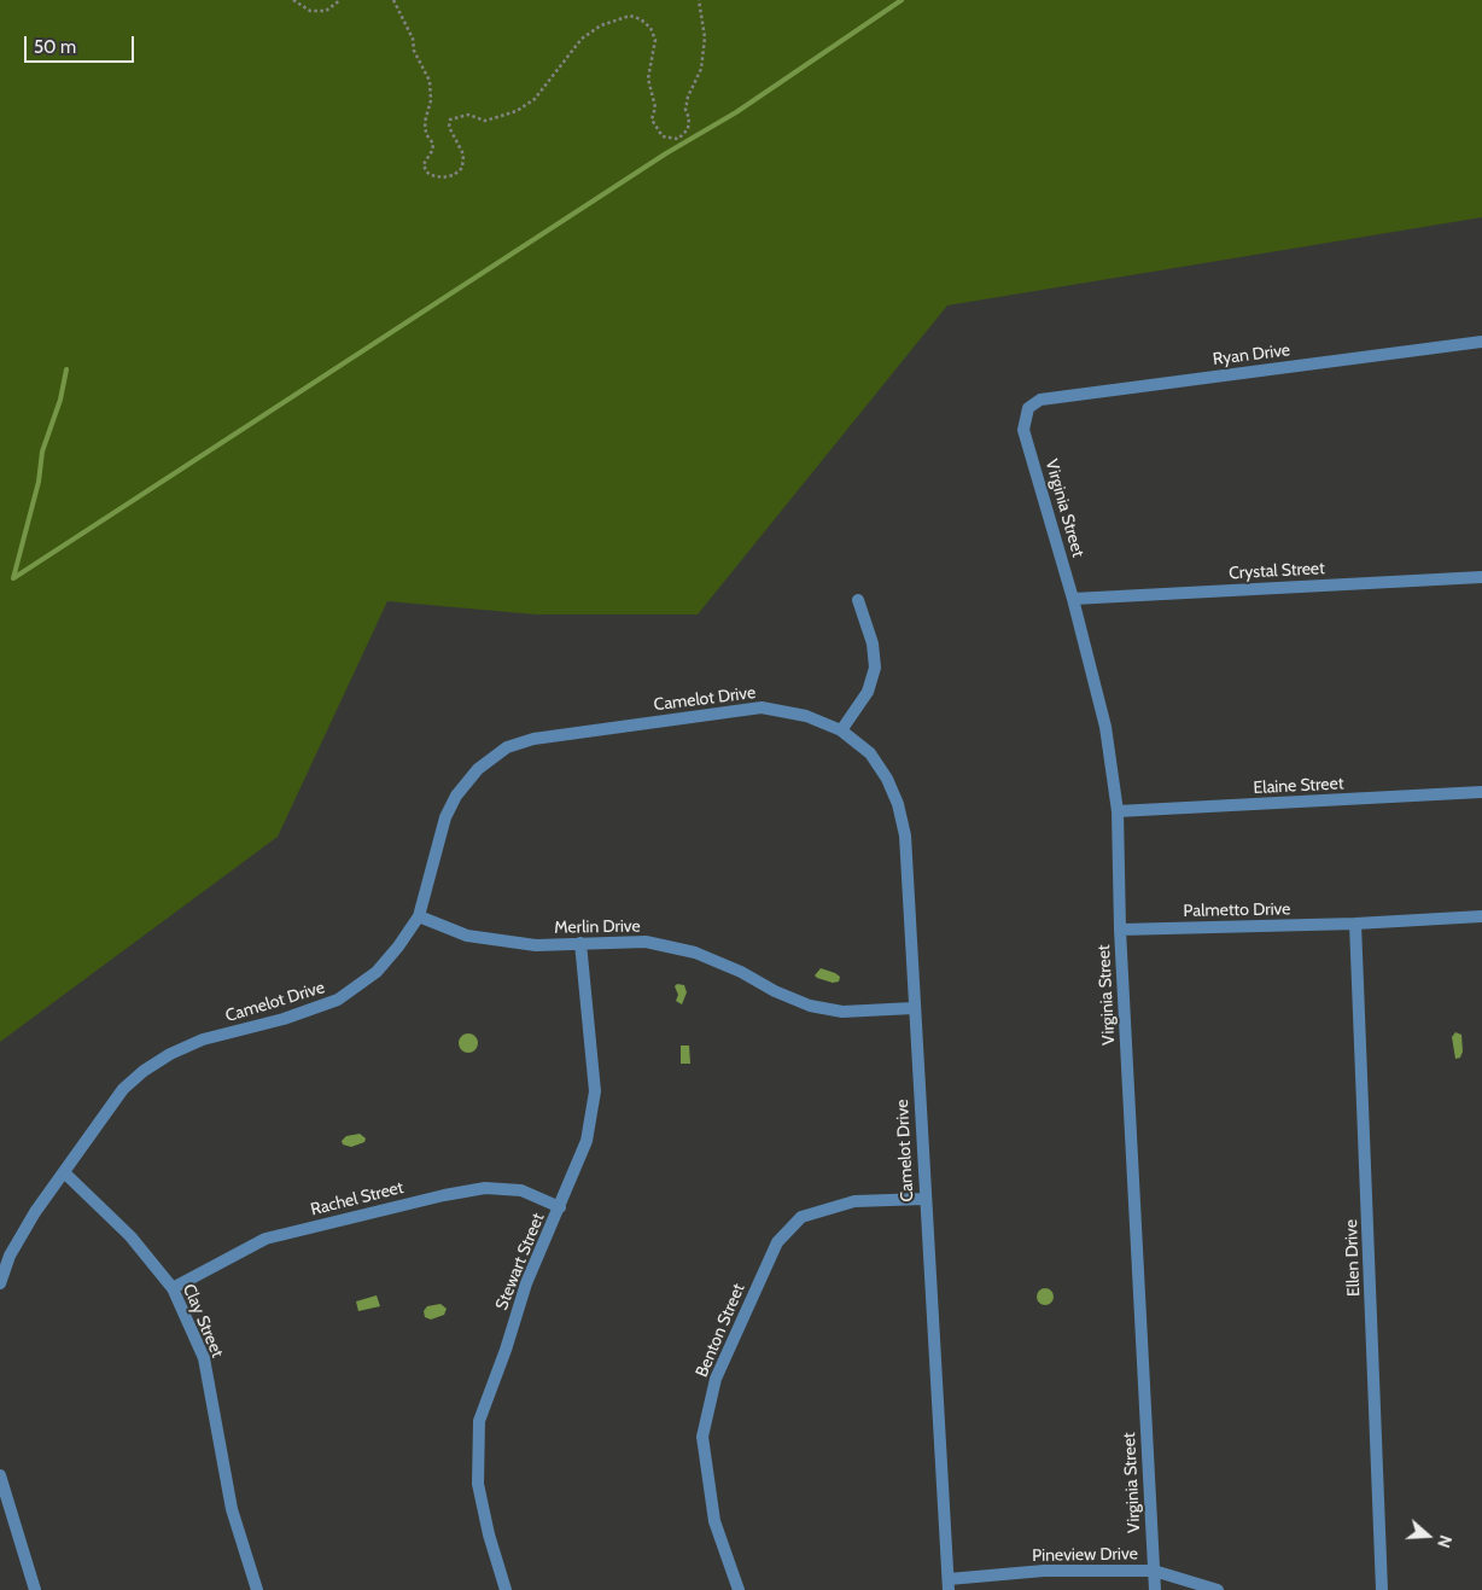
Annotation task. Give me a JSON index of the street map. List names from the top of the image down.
{
  "streets": {
    "street": [
      "Ryan Drive",
      "Virginia Street",
      "Crystal Street",
      "Camelot Drive",
      "Elaine Street",
      "Palmetto Drive",
      "Merlin Drive",
      "Rachel Street",
      "Ellen Drive",
      "Stewart Street",
      "Clay Street",
      "Benton Street",
      "Pineview Drive"
    ]
  },
  "crossings": [
    ["Ryan Drive", "Virginia Street"],
    ["Virginia Street", "Crystal Street"],
    ["Virginia Street", "Elaine Street"],
    ["Virginia Street", "Palmetto Drive"],
    ["Virginia Street", "Pineview Drive"],
    ["Camelot Drive", "Merlin Drive"],
    ["Camelot Drive", "Clay Street"],
    ["Camelot Drive", "Benton Street"],
    ["Camelot Drive", "Pineview Drive"],
    ["Palmetto Drive", "Ellen Drive"],
    ["Merlin Drive", "Stewart Street"],
    ["Rachel Street", "Stewart Street"],
    ["Rachel Street", "Clay Street"]
  ],
  "scale_bar": "50 m",
  "north": "right"
}
